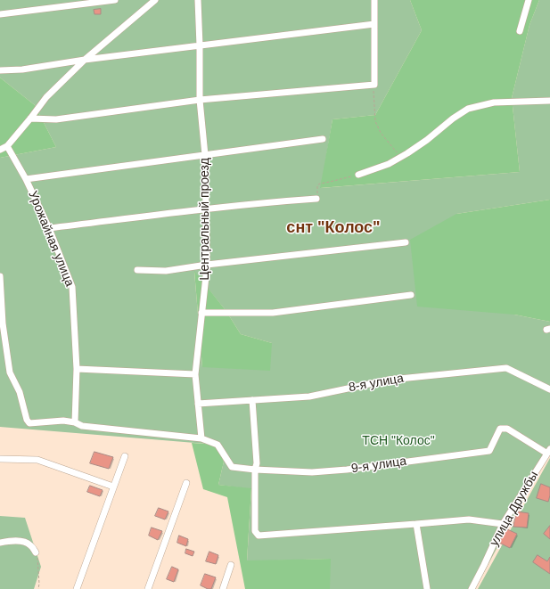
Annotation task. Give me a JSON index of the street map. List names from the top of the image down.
{
  "streets": {
    "street": [
      "Центральный проезд",
      "Урожайная улица",
      "8-я улица",
      "9-я улица",
      "улица Дружбы"
    ]
  },
  "crossings": [
    ["Центральный проезд", "8-я улица"],
    ["Центральный проезд", "9-я улица"],
    ["9-я улица", "улица Дружбы"]
  ],
  "districts": ["снт \"Колос\""],
  "parks": ["ТСН \"Колос\""]
}
